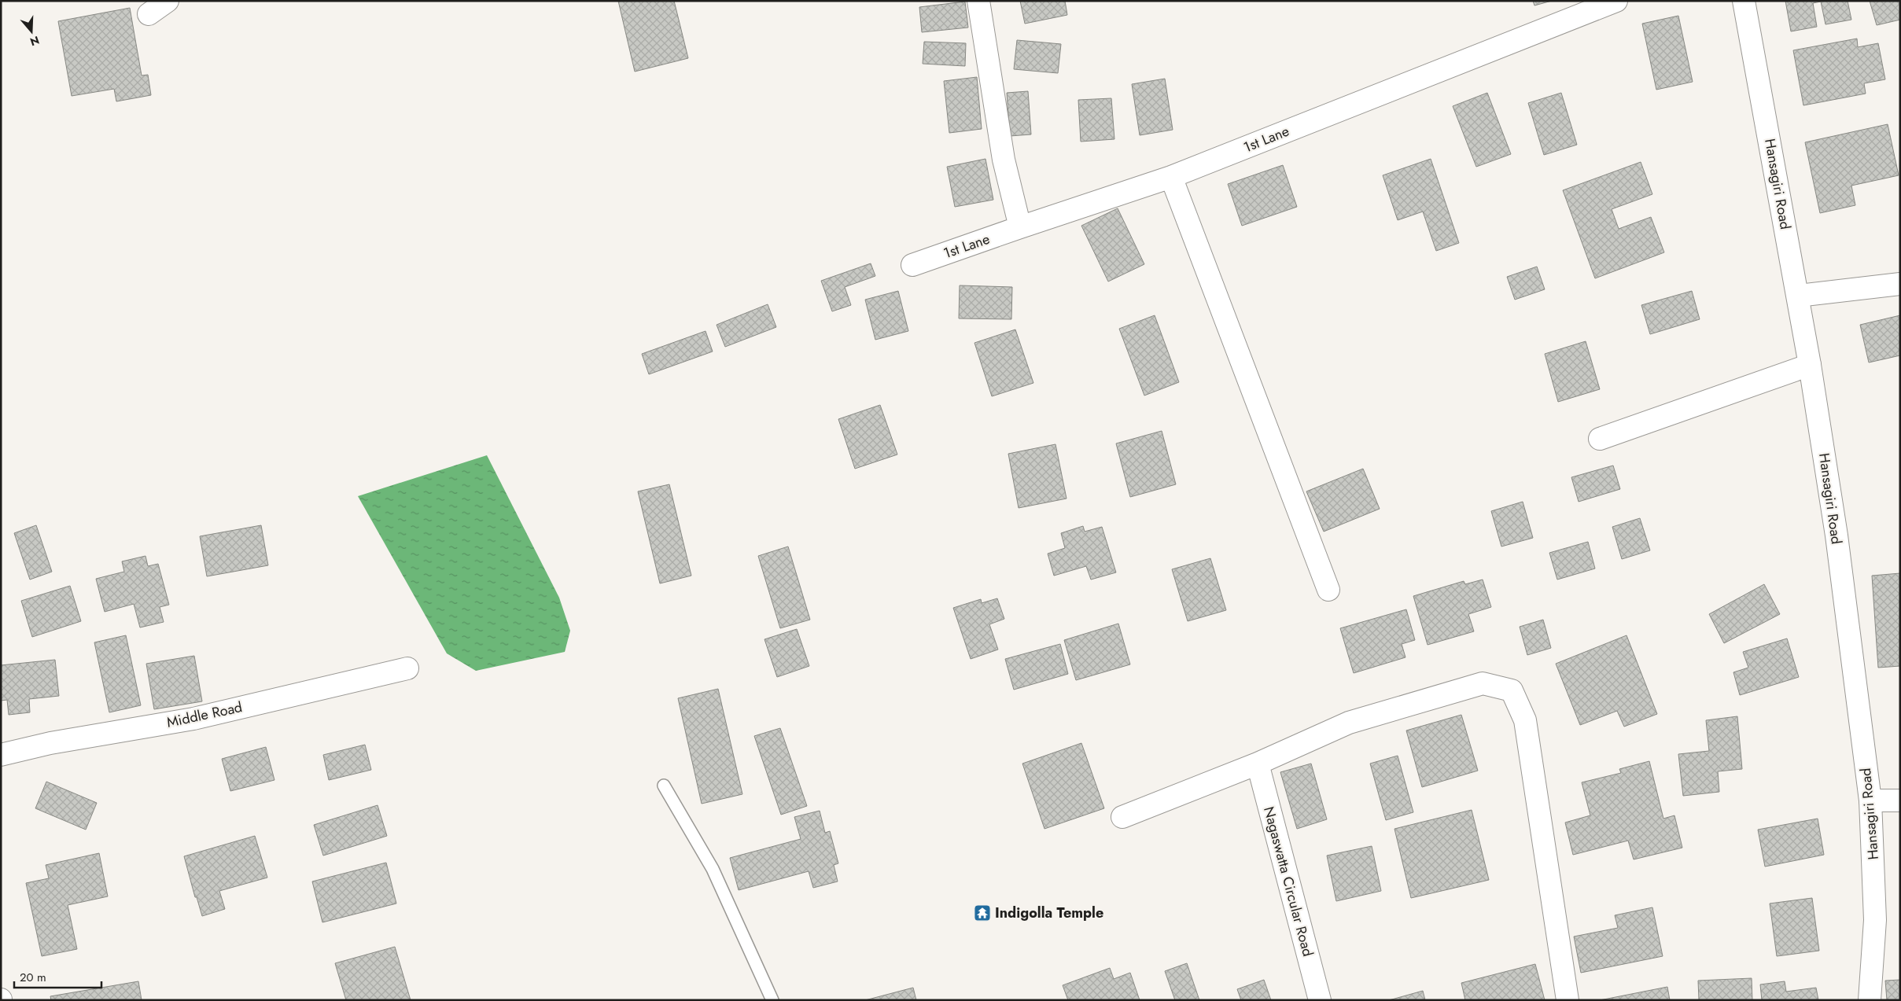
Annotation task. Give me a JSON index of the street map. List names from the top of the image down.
{
  "streets": {
    "street": [
      "1st Lane",
      "Hansagiri Road",
      "Middle Road",
      "Nagaswatta Circular Road"
    ]
  },
  "places": {
    "temple": ["Indigolla Temple"]
  },
  "scale_bar": "20 m",
  "north": "bottom"
}
